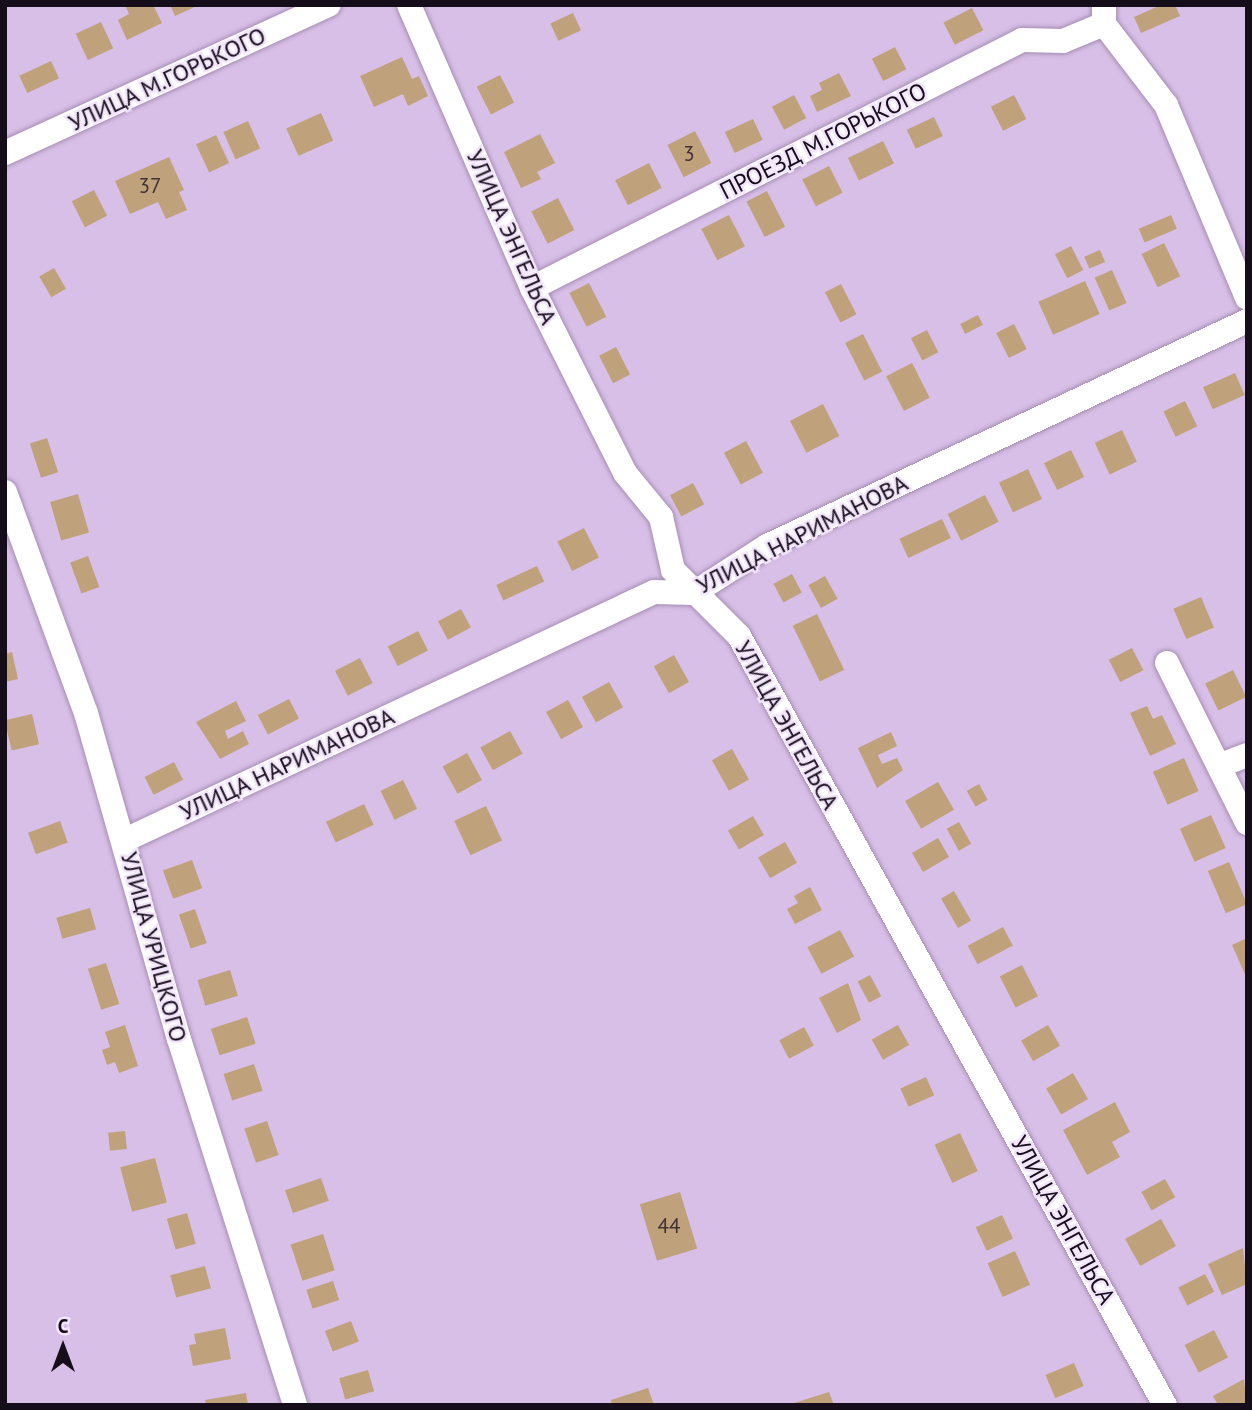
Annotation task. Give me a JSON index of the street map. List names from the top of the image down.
{
  "streets": {
    "street": [
      "УЛИЦА М.ГОРЬКОГО",
      "ПРОЕЗД М.ГОРЬКОГО",
      "УЛИЦА ЭНГЕЛЬСА",
      "УЛИЦА НАРИМАНОВА",
      "УЛИЦА УРИЦКОГО"
    ]
  },
  "crossings": [
    ["ПРОЕЗД М.ГОРЬКОГО", "УЛИЦА ЭНГЕЛЬСА"],
    ["УЛИЦА ЭНГЕЛЬСА", "УЛИЦА НАРИМАНОВА"],
    ["УЛИЦА НАРИМАНОВА", "УЛИЦА УРИЦКОГО"]
  ],
  "house_numbers": ["3", "37", "44"],
  "north": "top"
}
